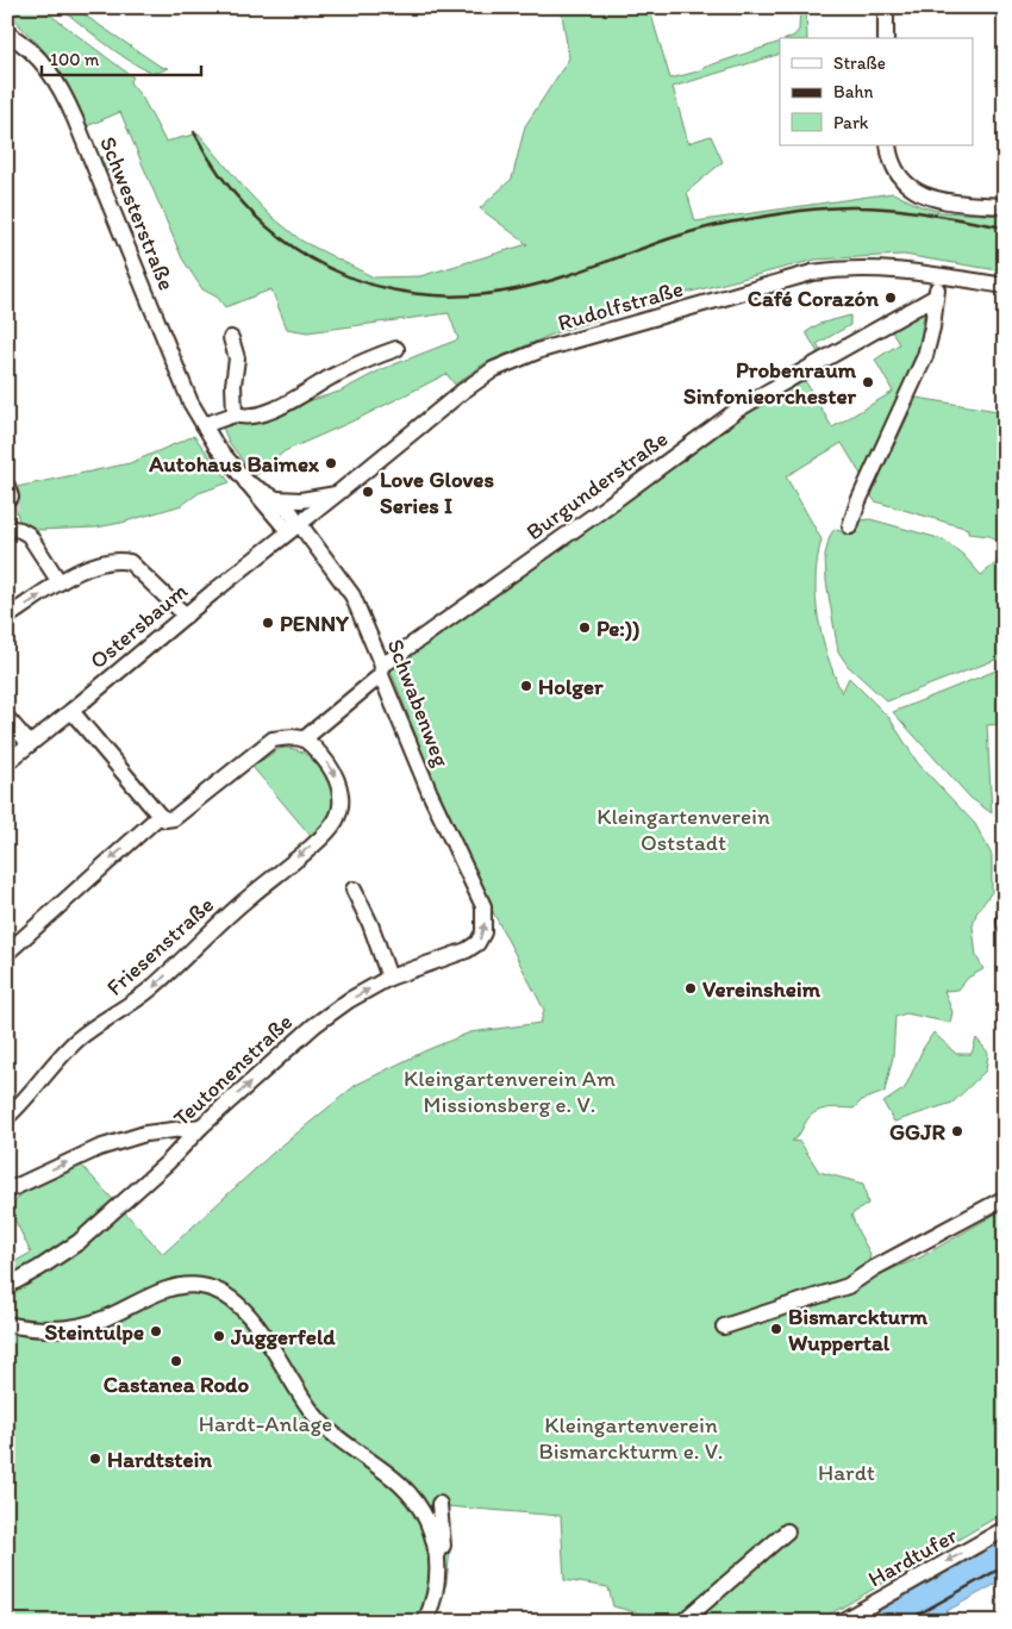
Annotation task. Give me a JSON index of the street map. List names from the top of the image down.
{
  "streets": {
    "street": [
      "Schwesterstraße",
      "Rudolfstraße",
      "Burgunderstraße",
      "Ostersbaum",
      "Schwabenweg",
      "Friesenstraße",
      "Teutonenstraße",
      "Hardtufer"
    ]
  },
  "crossings": [
    ["Schwesterstraße", "Rudolfstraße"],
    ["Schwesterstraße", "Ostersbaum"],
    ["Schwesterstraße", "Schwabenweg"],
    ["Rudolfstraße", "Ostersbaum"],
    ["Rudolfstraße", "Schwabenweg"],
    ["Burgunderstraße", "Schwabenweg"],
    ["Burgunderstraße", "Friesenstraße"],
    ["Ostersbaum", "Schwabenweg"],
    ["Schwabenweg", "Teutonenstraße"]
  ],
  "one_way": ["Teutonenstraße", "Hardtufer"],
  "parks": [
    "Kleingartenverein Oststadt",
    "Kleingartenverein Am Missionsberg e. V.",
    "Hardt-Anlage",
    "Kleingartenverein Bismarckturm e. V.",
    "Hardt"
  ],
  "places": [
    "Café Corazón",
    "Probenraum Sinfonieorchester",
    "Autohaus Baimex",
    "Love Gloves Series I",
    "PENNY",
    "Pe:))",
    "Holger",
    "Vereinsheim",
    "GGJR",
    "Bismarckturm Wuppertal",
    "Steintulpe",
    "Juggerfeld",
    "Castanea Rodo",
    "Hardtstein"
  ],
  "legend": ["Straße", "Bahn", "Park"],
  "scale_bar": "100 m"
}
